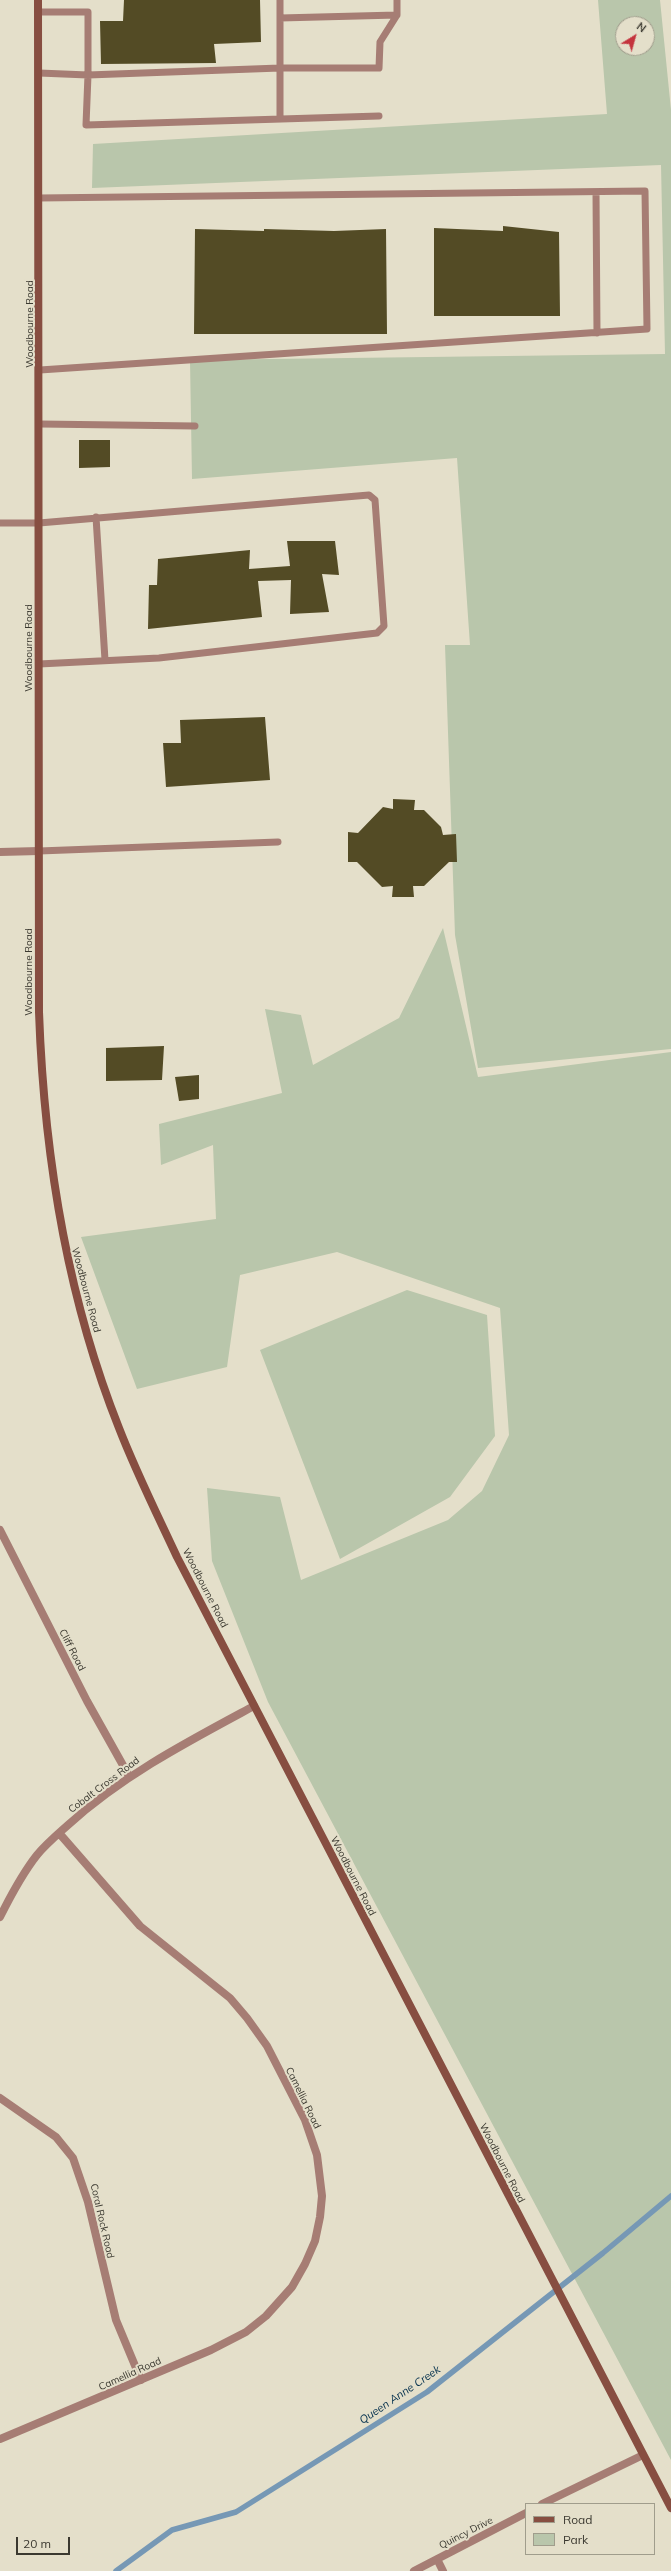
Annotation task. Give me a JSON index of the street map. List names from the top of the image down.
{
  "streets": {
    "main road": ["Woodbourne Road"],
    "street": [
      "Cliff Road",
      "Cobalt Cross Road",
      "Camellia Road",
      "Coral Rock Road",
      "Quincy Drive"
    ]
  },
  "crossings": [
    ["Woodbourne Road", "Cobalt Cross Road"],
    ["Cliff Road", "Cobalt Cross Road"],
    ["Cobalt Cross Road", "Camellia Road"],
    ["Camellia Road", "Coral Rock Road"]
  ],
  "water": ["Queen Anne Creek"],
  "legend": ["Road", "Park"],
  "scale_bar": "20 m",
  "north": "top right"
}
